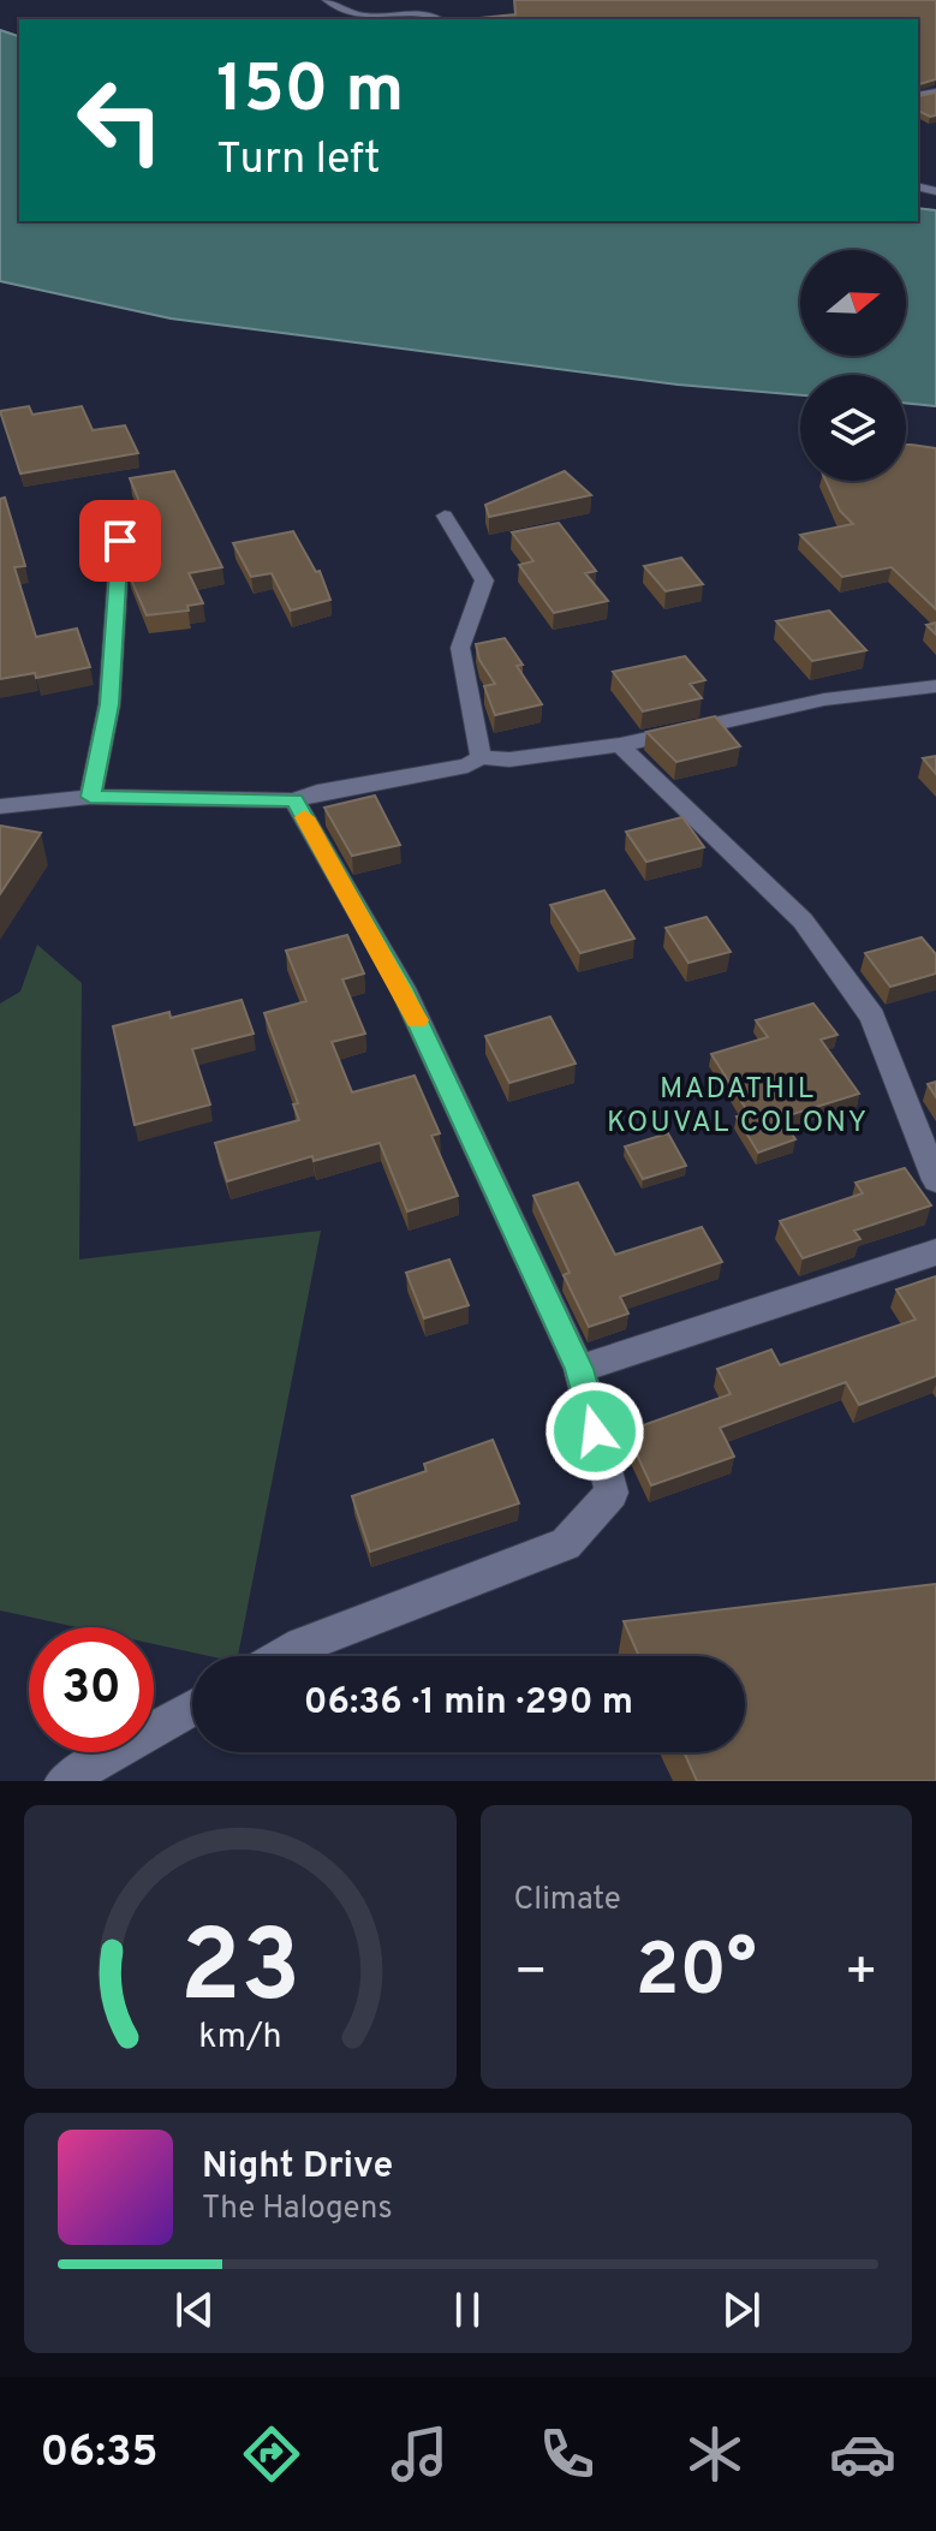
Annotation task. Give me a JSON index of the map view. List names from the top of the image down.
{
  "districts": ["MADATHIL KOUVAL COLONY"],
  "north": "right",
  "page": {
    "turn": ["150 m", "Turn left"],
    "limit": "30",
    "trip": "06:36 · 1 min · 290 m",
    "tile": "Climate",
    "heat": ["−", "20°", "+"],
    "song": ["Night Drive", "The Halogens"],
    "tabs": "06:35",
    "gauge": ["23", "km/h"]
  }
}
